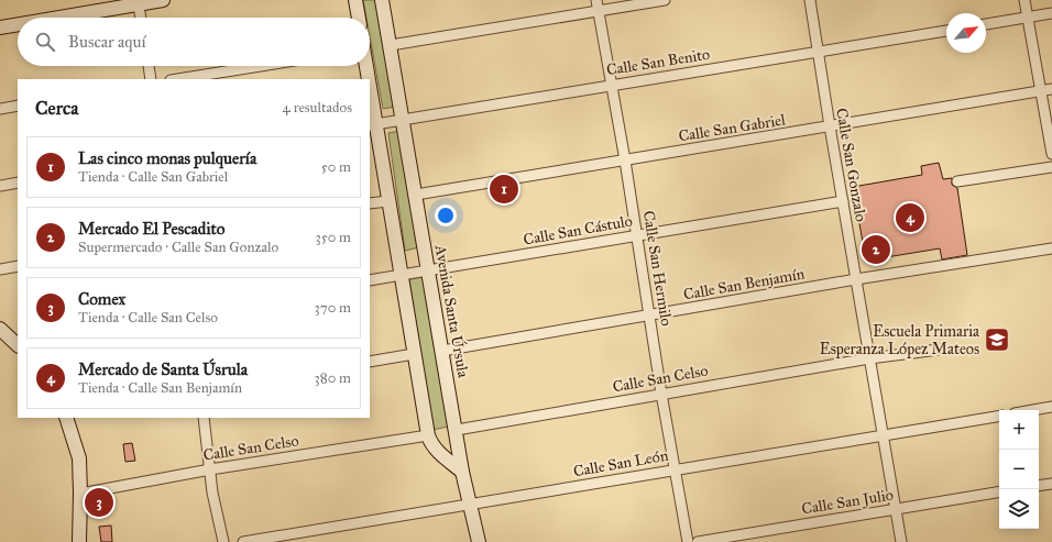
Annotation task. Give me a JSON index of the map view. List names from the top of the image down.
{
  "streets": {
    "street": [
      "Calle San Benito",
      "Calle San Gabriel",
      "Calle San Gonzalo",
      "Calle San Cástulo",
      "Calle San Hermilo",
      "Calle San Benjamín",
      "Avenida Santa Úrsula",
      "Calle San Celso",
      "Calle San León",
      "Calle San Julio"
    ]
  },
  "crossings": [
    ["Calle San Benito", "Calle San Gonzalo"],
    ["Calle San Benito", "Calle San Hermilo"],
    ["Calle San Benito", "Avenida Santa Úrsula"],
    ["Calle San Gabriel", "Calle San Gonzalo"],
    ["Calle San Gabriel", "Calle San Hermilo"],
    ["Calle San Gabriel", "Avenida Santa Úrsula"],
    ["Calle San Gonzalo", "Calle San Cástulo"],
    ["Calle San Gonzalo", "Calle San Benjamín"],
    ["Calle San Gonzalo", "Calle San Celso"],
    ["Calle San Gonzalo", "Calle San León"],
    ["Calle San Gonzalo", "Calle San Julio"],
    ["Calle San Cástulo", "Calle San Hermilo"],
    ["Calle San Cástulo", "Avenida Santa Úrsula"],
    ["Calle San Hermilo", "Calle San Benjamín"],
    ["Calle San Hermilo", "Calle San Celso"],
    ["Calle San Hermilo", "Calle San León"],
    ["Calle San Benjamín", "Avenida Santa Úrsula"],
    ["Avenida Santa Úrsula", "Calle San Celso"],
    ["Avenida Santa Úrsula", "Calle San León"]
  ],
  "places": {
    "school or university": ["Escuela Primaria Esperanza López Mateos"]
  },
  "north": "top right",
  "page": {
    "search": "Buscar aquí",
    "heading": ["Cerca", "4 resultados"],
    "list": [
      {
        "mark": "1",
        "name": "Las cinco monas pulquería",
        "note": "Tienda · Calle San Gabriel",
        "value": "50 m"
      },
      {
        "mark": "2",
        "name": "Mercado El Pescadito",
        "note": "Supermercado · Calle San Gonzalo",
        "value": "350 m"
      },
      {
        "mark": "3",
        "name": "Comex",
        "note": "Tienda · Calle San Celso",
        "value": "370 m"
      },
      {
        "mark": "4",
        "name": "Mercado de Santa Úsrula",
        "note": "Tienda · Calle San Benjamín",
        "value": "380 m"
      }
    ],
    "pins": [
      "1",
      "4",
      "2",
      "3"
    ],
    "map_buttons": ["+", "−"]
  }
}
